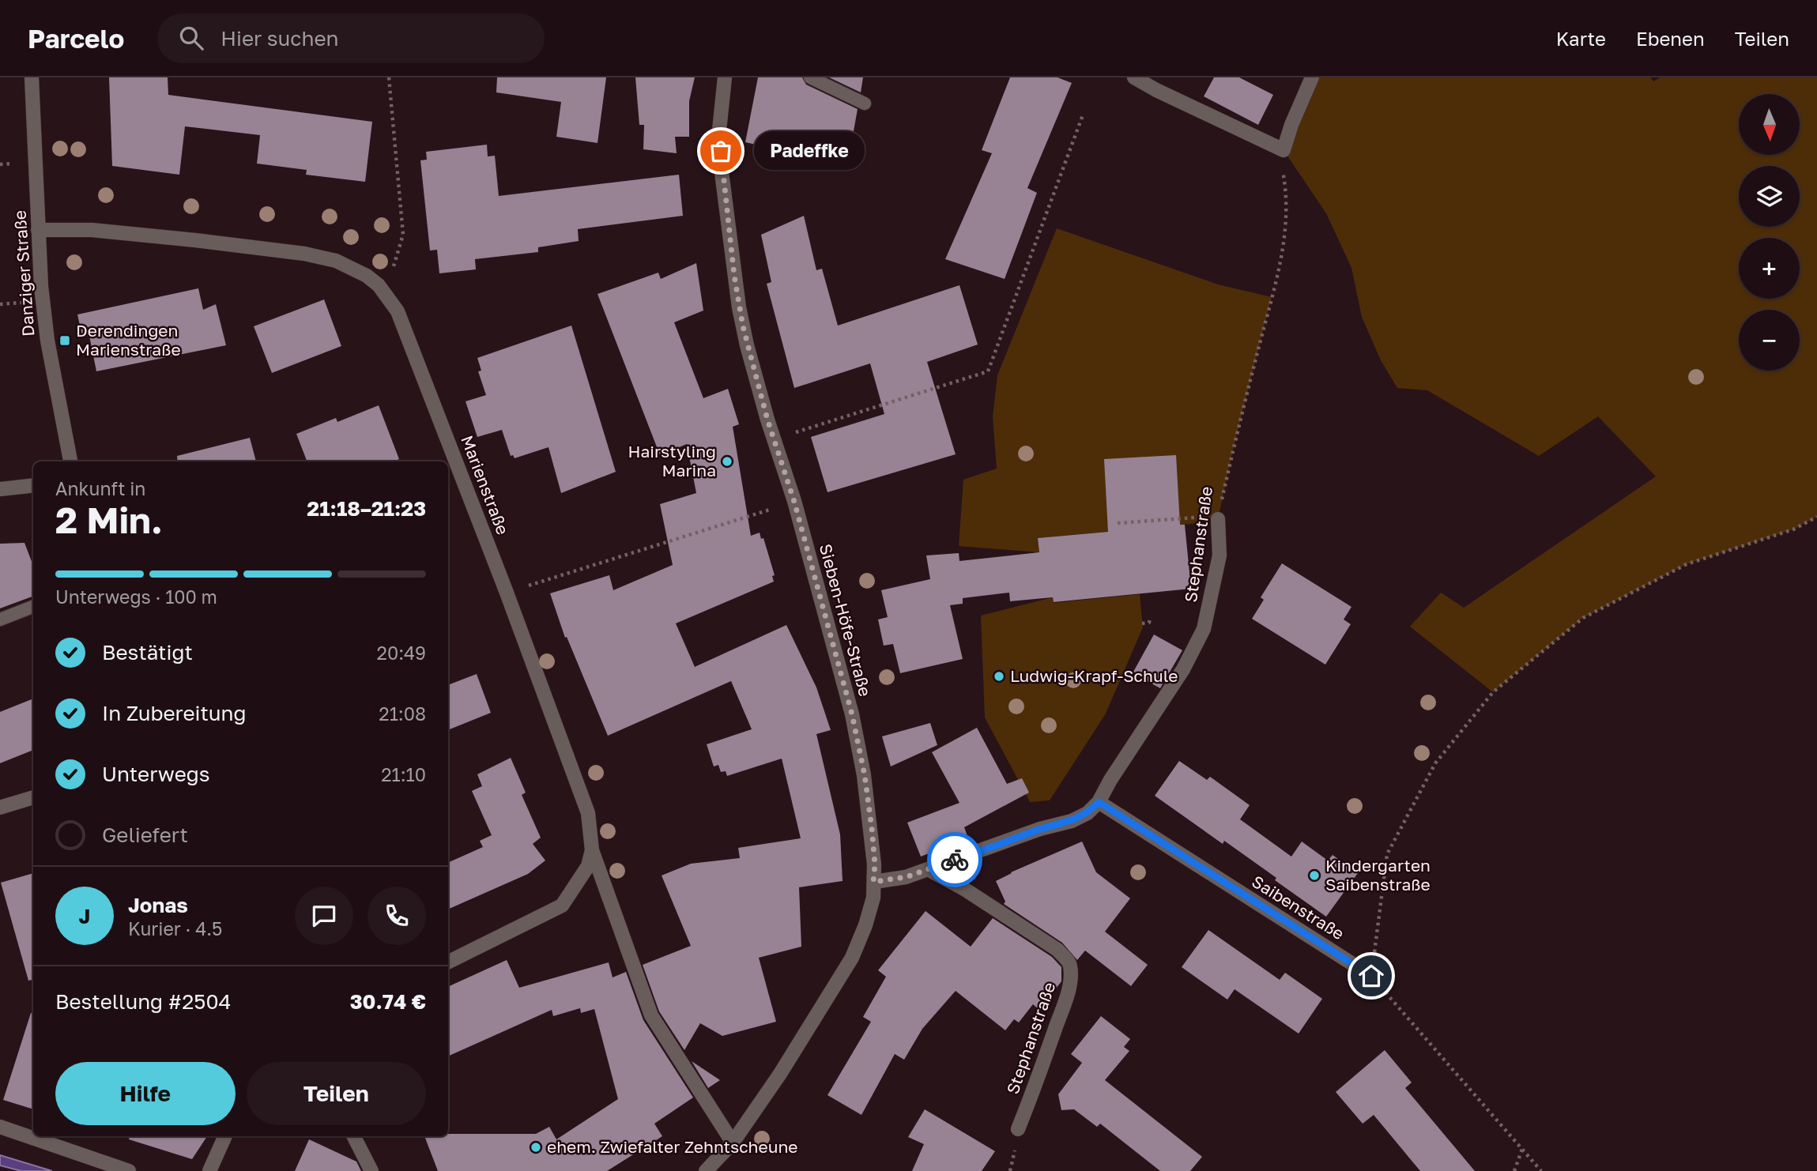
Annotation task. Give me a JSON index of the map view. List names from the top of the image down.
{
  "streets": {
    "street": [
      "Danziger Straße",
      "Marienstraße",
      "Stephanstraße",
      "Sieben-Höfe-Straße",
      "Saibenstraße"
    ]
  },
  "crossings": [
    ["Danziger Straße", "Marienstraße"],
    ["Stephanstraße", "Sieben-Höfe-Straße"],
    ["Stephanstraße", "Saibenstraße"]
  ],
  "places": {
    "other": [
      "Padeffke",
      "Hairstyling Marina",
      "Ludwig-Krapf-Schule",
      "Kindergarten Saibenstraße",
      "ehem. Zwiefalter Zehntscheune"
    ],
    "transit": ["Derendingen Marienstraße"]
  },
  "north": "bottom",
  "page": {
    "header": "Parcelo",
    "search": "Hier suchen",
    "nav": ["Karte", "Ebenen", "Teilen"],
    "map_buttons": ["+", "−"],
    "bubble": "Padeffke",
    "heading": ["2 Min.", "Ankunft in", "21:18–21:23"],
    "panel": [
      "Jonas",
      "Kurier · 4.5",
      "Bestellung #2504",
      "30.74 €"
    ],
    "bar": "Unterwegs · 100 m",
    "list": [
      ["Bestätigt", "20:49"],
      ["In Zubereitung", "21:08"],
      ["Unterwegs", "21:10"],
      "Geliefert"
    ],
    "round": "J",
    "buttons": ["Hilfe", "Teilen"]
  }
}
